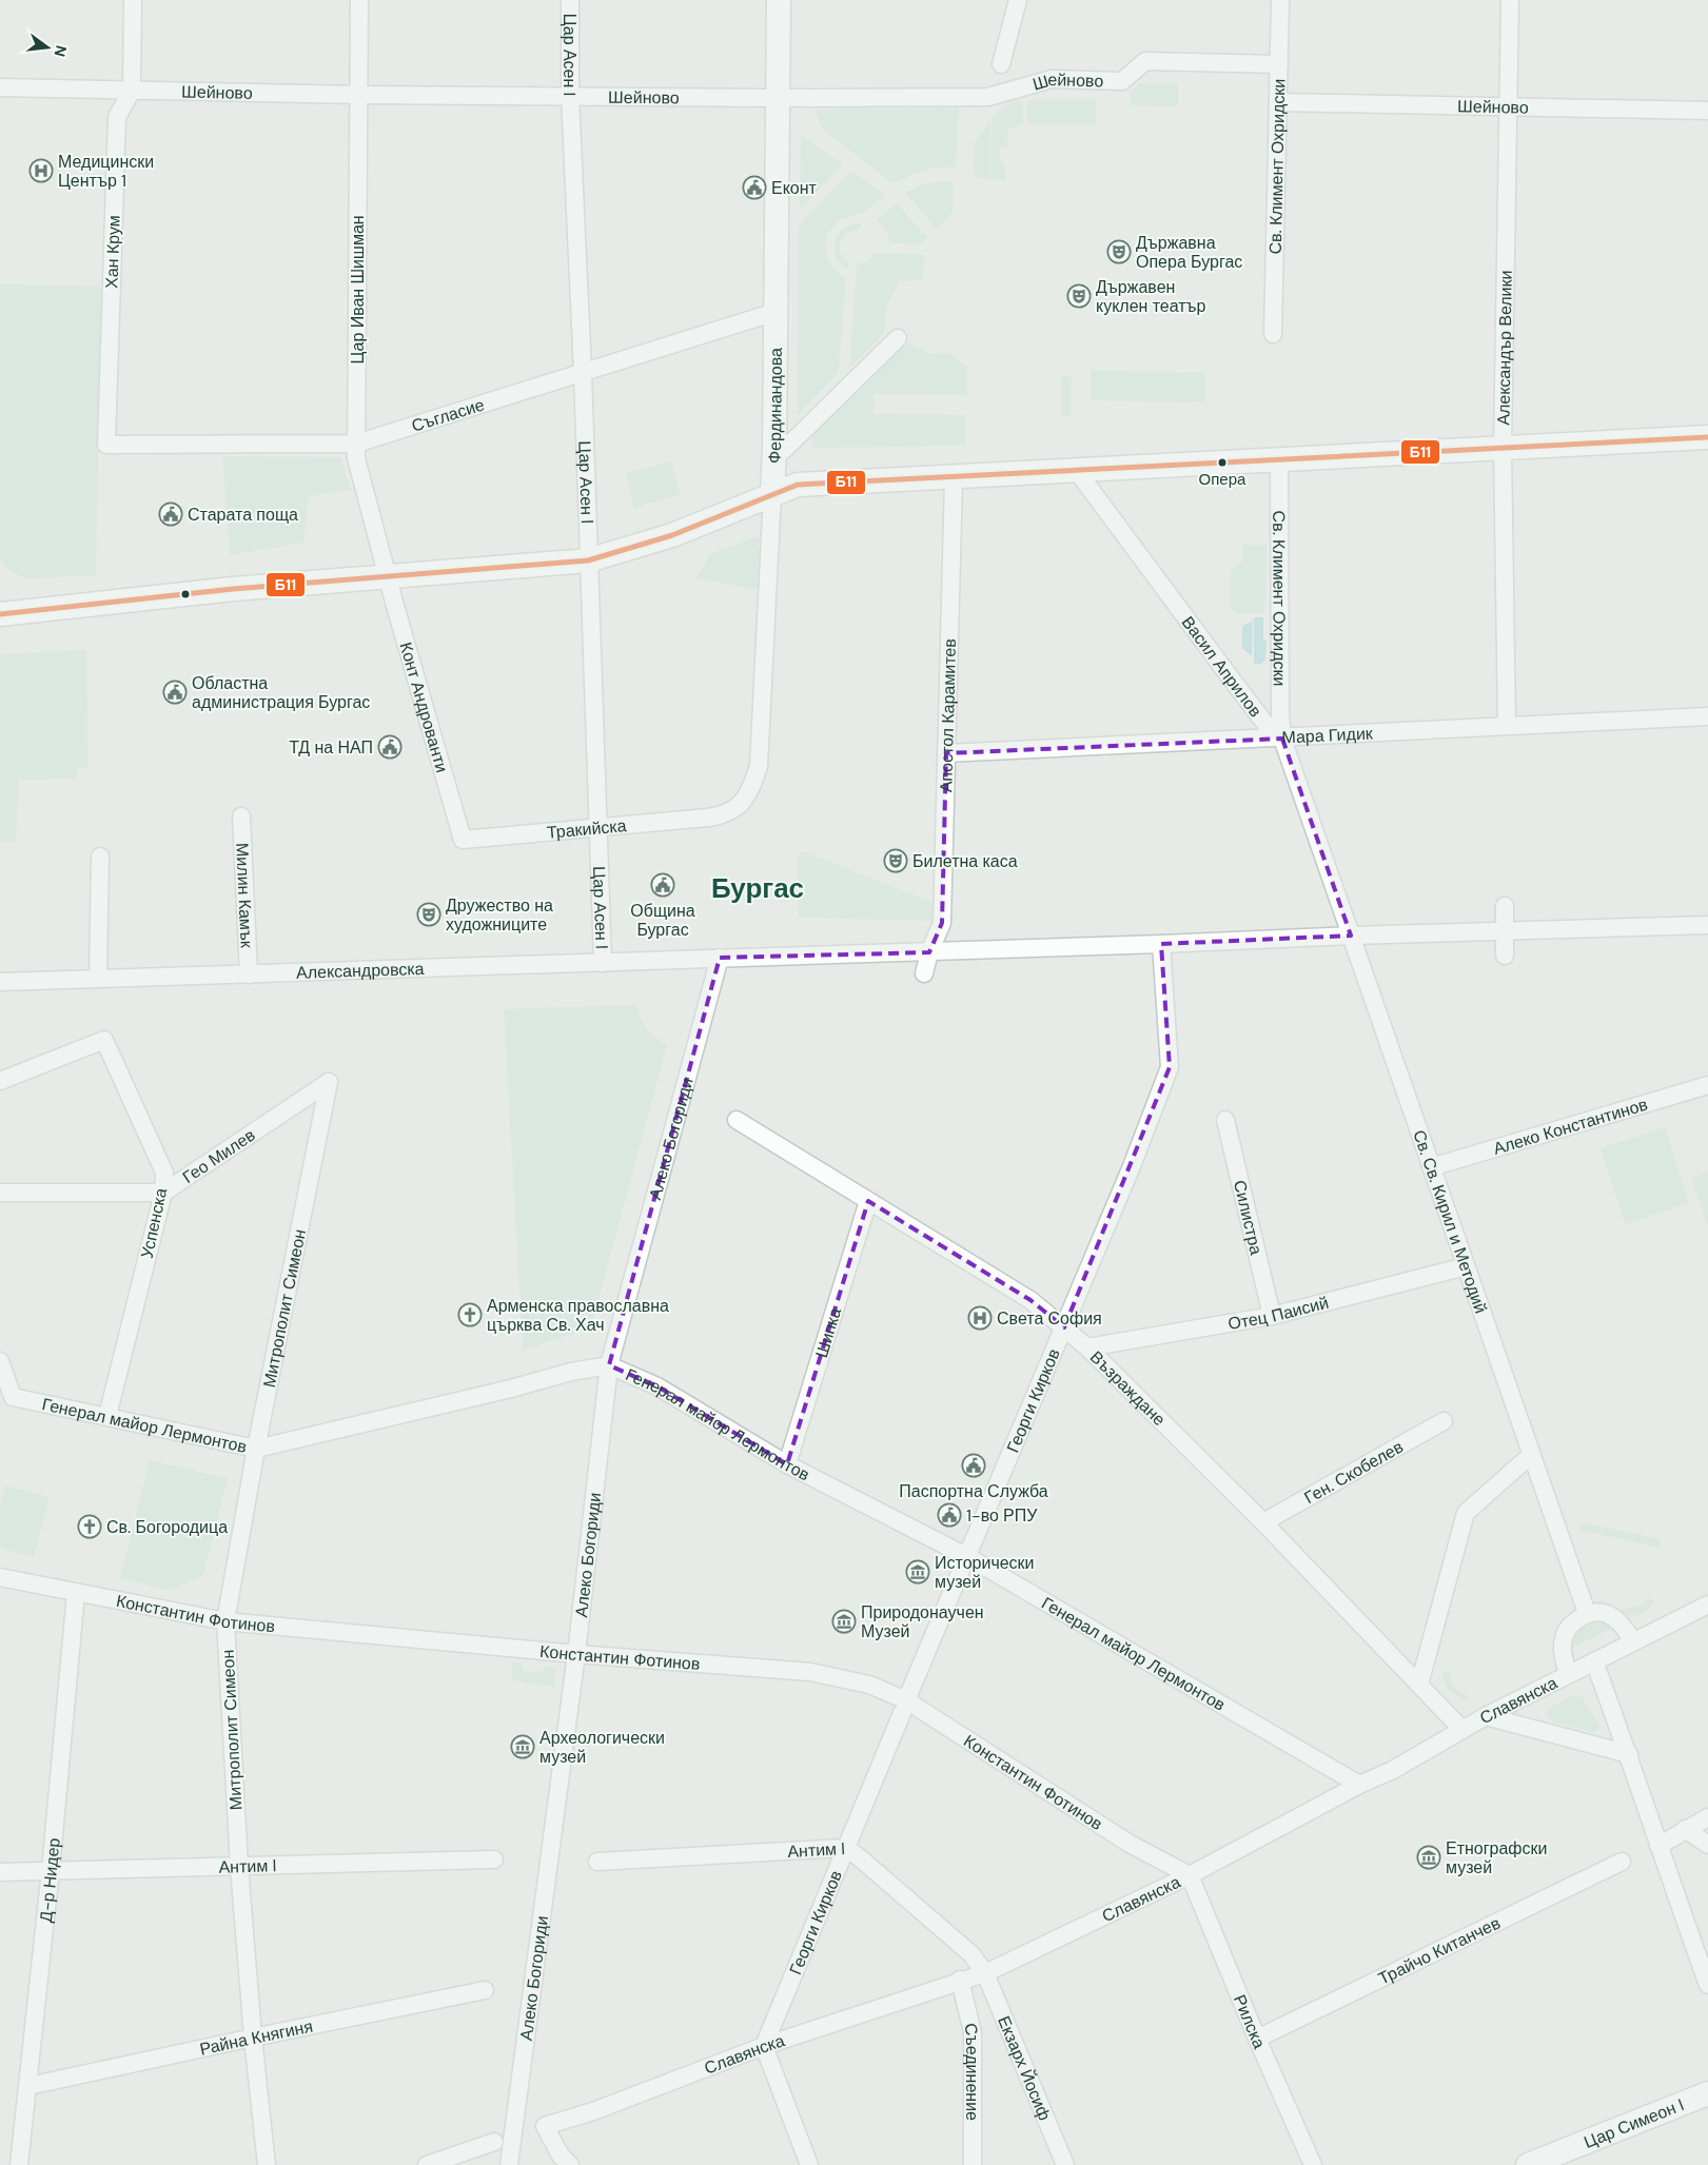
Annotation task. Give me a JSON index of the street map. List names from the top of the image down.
{
  "streets": {
    "main road": ["Фердинандова", "Цар Симеон I"],
    "street": [
      "Цар Асен I",
      "Шейново",
      "Св. Климент Охридски",
      "Хан Крум",
      "Цар Иван Шишман",
      "Александър Велики",
      "Съгласие",
      "Васил Априлов",
      "Конт Андрованти",
      "Апостол Карамитев",
      "Мара Гидик",
      "Тракийска",
      "Милин Камък",
      "Александровска",
      "Алеко Константинов",
      "Алеко Богориди",
      "Гео Милев",
      "Силистра",
      "Св. Св. Кирил и Методий",
      "Успенска",
      "Митрополит Симеон",
      "Отец Паисий",
      "Шипка",
      "Възраждане",
      "Георги Кирков",
      "Генерал майор Лермонтов",
      "Ген. Скобелев",
      "Константин Фотинов",
      "Славянска",
      "Антим I",
      "Д-р Нидер",
      "Трайчо Китанчев",
      "Рилска",
      "Райна Княгиня",
      "Екзарх Йосиф",
      "Съединение"
    ]
  },
  "crossings": [
    ["Цар Асен I", "Шейново"],
    ["Цар Асен I", "Съгласие"],
    ["Цар Асен I", "Тракийска"],
    ["Цар Асен I", "Александровска"],
    ["Шейново", "Св. Климент Охридски"],
    ["Шейново", "Хан Крум"],
    ["Шейново", "Цар Иван Шишман"],
    ["Шейново", "Александър Велики"],
    ["Шейново", "Фердинандова"],
    ["Св. Климент Охридски", "Васил Априлов"],
    ["Св. Климент Охридски", "Мара Гидик"],
    ["Хан Крум", "Съгласие"],
    ["Цар Иван Шишман", "Съгласие"],
    ["Цар Иван Шишман", "Конт Андрованти"],
    ["Александър Велики", "Мара Гидик"],
    ["Фердинандова", "Съгласие"],
    ["Фердинандова", "Тракийска"],
    ["Васил Априлов", "Мара Гидик"],
    ["Васил Априлов", "Св. Св. Кирил и Методий"],
    ["Конт Андрованти", "Тракийска"],
    ["Апостол Карамитев", "Мара Гидик"],
    ["Апостол Карамитев", "Александровска"],
    ["Милин Камък", "Александровска"],
    ["Александровска", "Алеко Богориди"],
    ["Александровска", "Св. Св. Кирил и Методий"],
    ["Александровска", "Георги Кирков"],
    ["Алеко Константинов", "Св. Св. Кирил и Методий"],
    ["Алеко Богориди", "Генерал майор Лермонтов"],
    ["Алеко Богориди", "Константин Фотинов"],
    ["Гео Милев", "Успенска"],
    ["Гео Милев", "Митрополит Симеон"],
    ["Силистра", "Отец Паисий"],
    ["Св. Св. Кирил и Методий", "Отец Паисий"],
    ["Успенска", "Генерал майор Лермонтов"],
    ["Митрополит Симеон", "Генерал майор Лермонтов"],
    ["Митрополит Симеон", "Константин Фотинов"],
    ["Митрополит Симеон", "Антим I"],
    ["Митрополит Симеон", "Райна Княгиня"],
    ["Отец Паисий", "Възраждане"],
    ["Шипка", "Възраждане"],
    ["Шипка", "Генерал майор Лермонтов"],
    ["Възраждане", "Георги Кирков"],
    ["Възраждане", "Ген. Скобелев"],
    ["Възраждане", "Славянска"],
    ["Георги Кирков", "Генерал майор Лермонтов"],
    ["Георги Кирков", "Константин Фотинов"],
    ["Георги Кирков", "Славянска"],
    ["Георги Кирков", "Антим I"],
    ["Генерал майор Лермонтов", "Славянска"],
    ["Константин Фотинов", "Славянска"],
    ["Константин Фотинов", "Д-р Нидер"],
    ["Константин Фотинов", "Рилска"],
    ["Славянска", "Антим I"],
    ["Славянска", "Рилска"],
    ["Славянска", "Екзарх Йосиф"],
    ["Славянска", "Съединение"],
    ["Антим I", "Д-р Нидер"],
    ["Антим I", "Екзарх Йосиф"],
    ["Д-р Нидер", "Райна Княгиня"],
    ["Трайчо Китанчев", "Рилска"]
  ],
  "districts": ["Бургас"],
  "places": {
    "hospital": ["Медицински Център 1", "Света София"],
    "public building": [
      "Еконт",
      "Старата поща",
      "Областна администрация Бургас",
      "ТД на НАП",
      "Община Бургас",
      "Паспортна Служба",
      "1-во РПУ"
    ],
    "theatre": [
      "Държавна Опера Бургас",
      "Държавен куклен театър",
      "Билетна каса",
      "Дружество на художниците"
    ],
    "other": ["Опера"],
    "church": ["Арменска православна църква Св. Хач", "Св. Богородица"],
    "museum": [
      "Исторически музей",
      "Природонаучен Музей",
      "Археологически музей",
      "Етнографски музей"
    ]
  },
  "lines": ["transit line Б11"],
  "north": "right"
}
